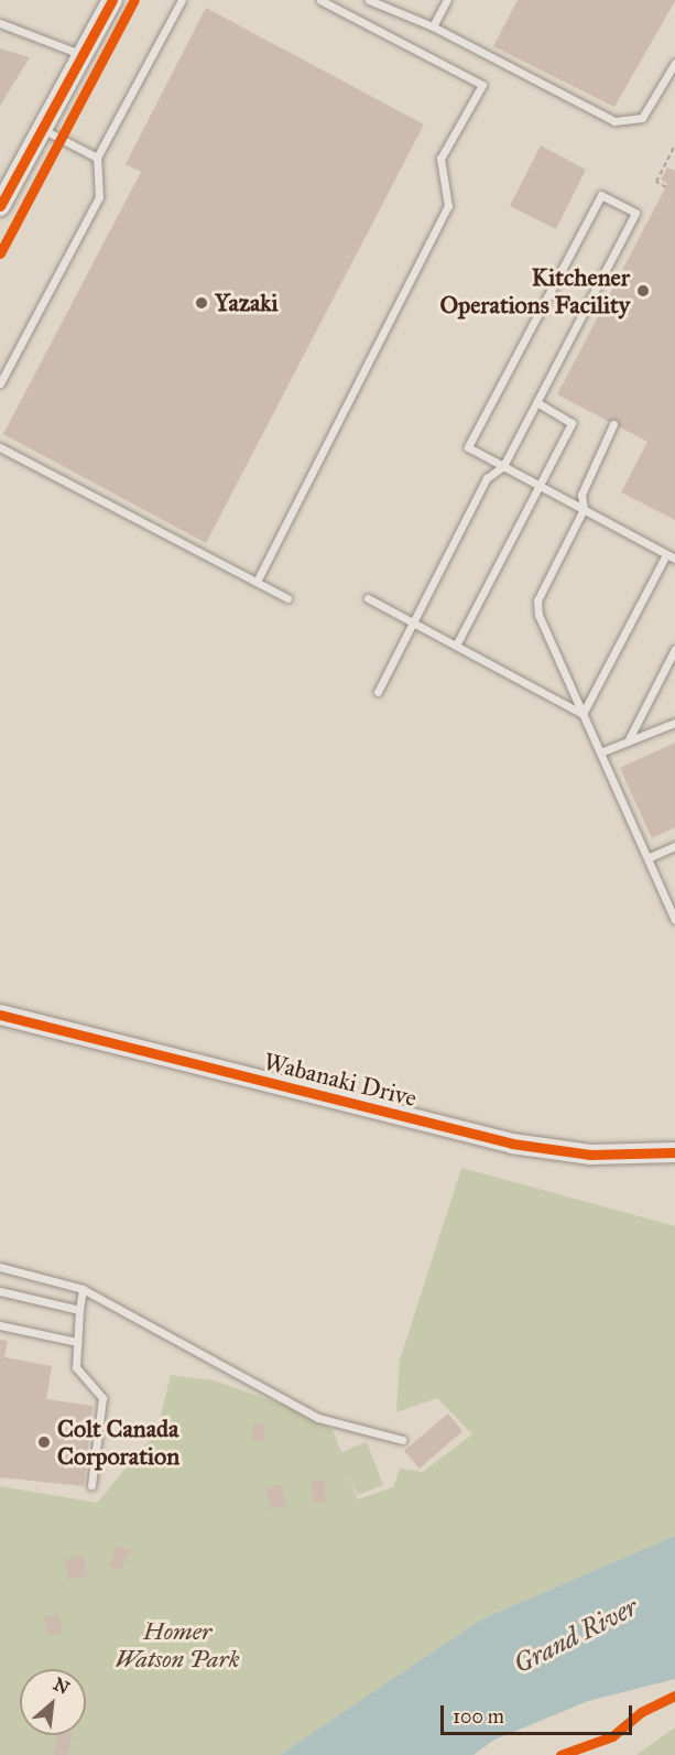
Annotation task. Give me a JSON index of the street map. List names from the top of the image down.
{
  "streets": {
    "street": ["Wabanaki Drive"]
  },
  "water": ["Grand River"],
  "parks": ["Homer Watson Park"],
  "places": ["Kitchener Operations Facility", "Yazaki", "Colt Canada Corporation"],
  "scale_bar": "100 m",
  "north": "top right"
}
